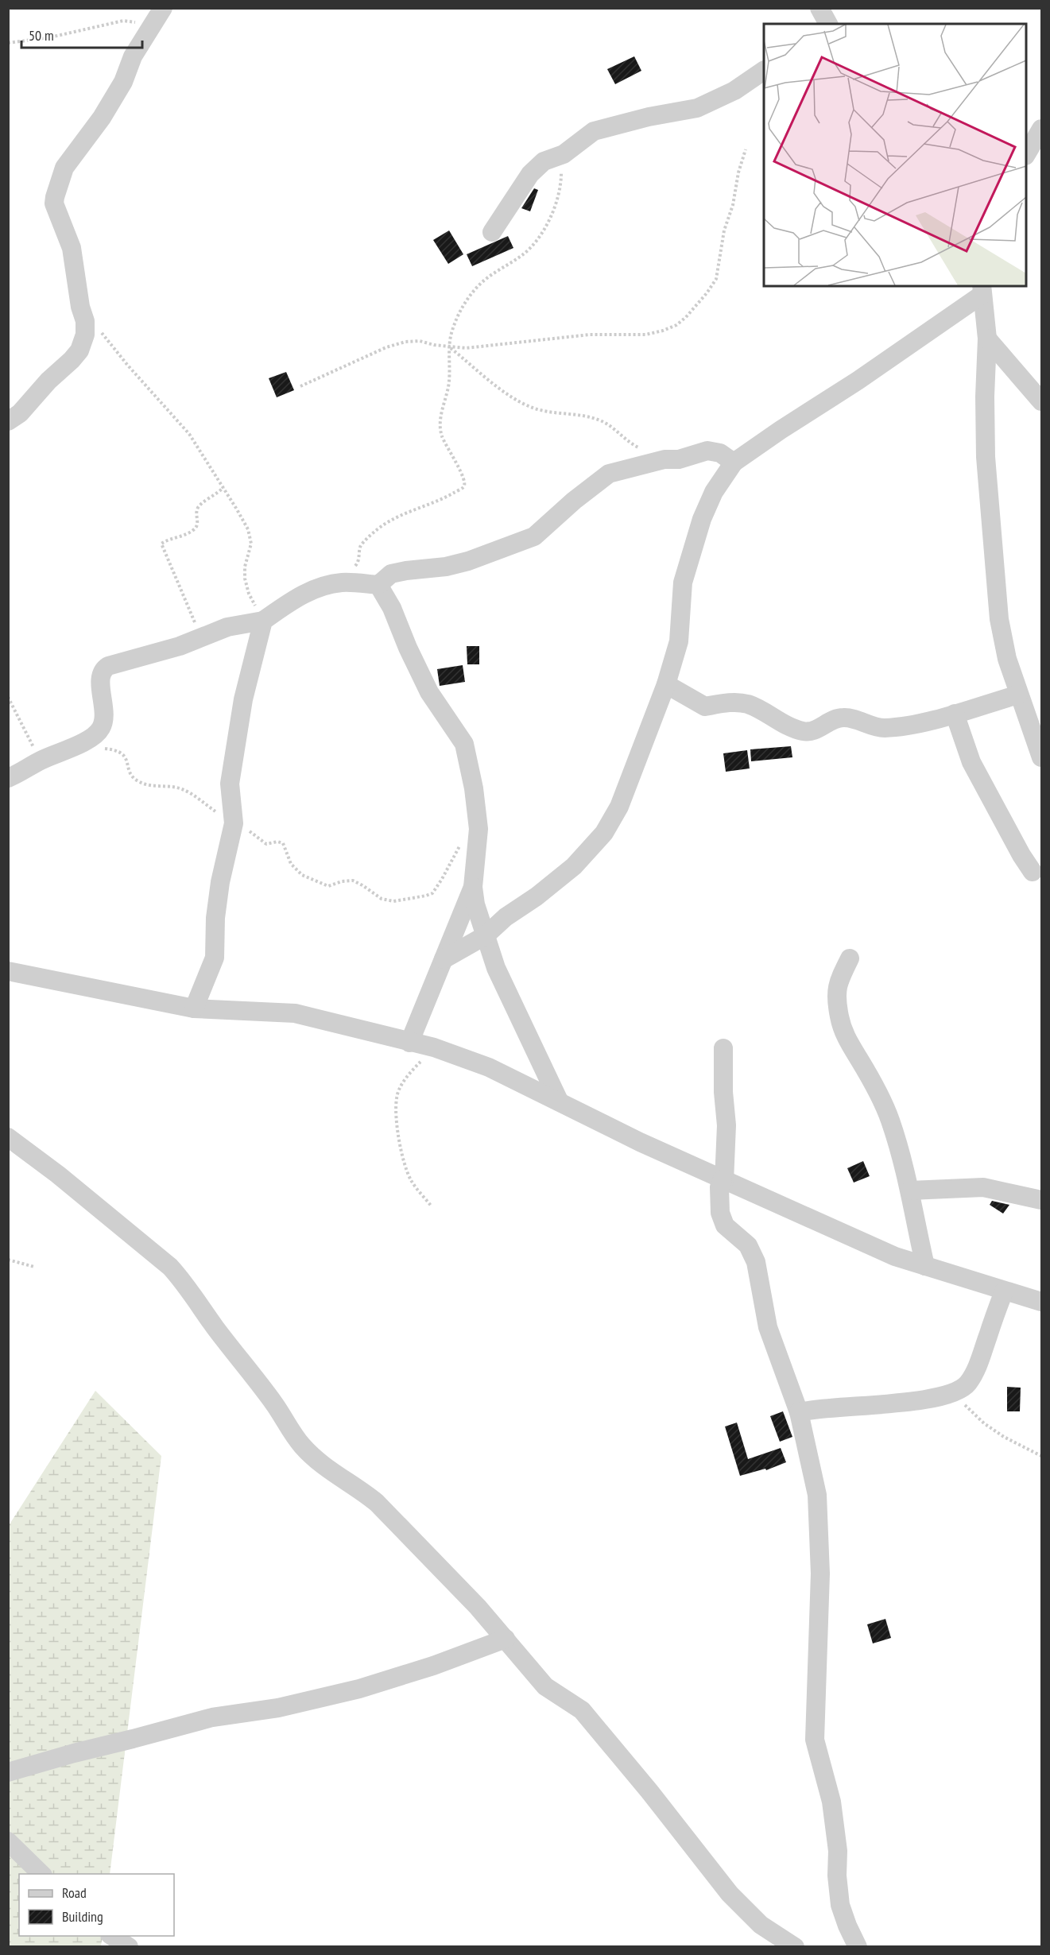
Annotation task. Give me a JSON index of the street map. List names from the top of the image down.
{
  "legend": ["Road", "Building"],
  "scale_bar": "50 m"
}
